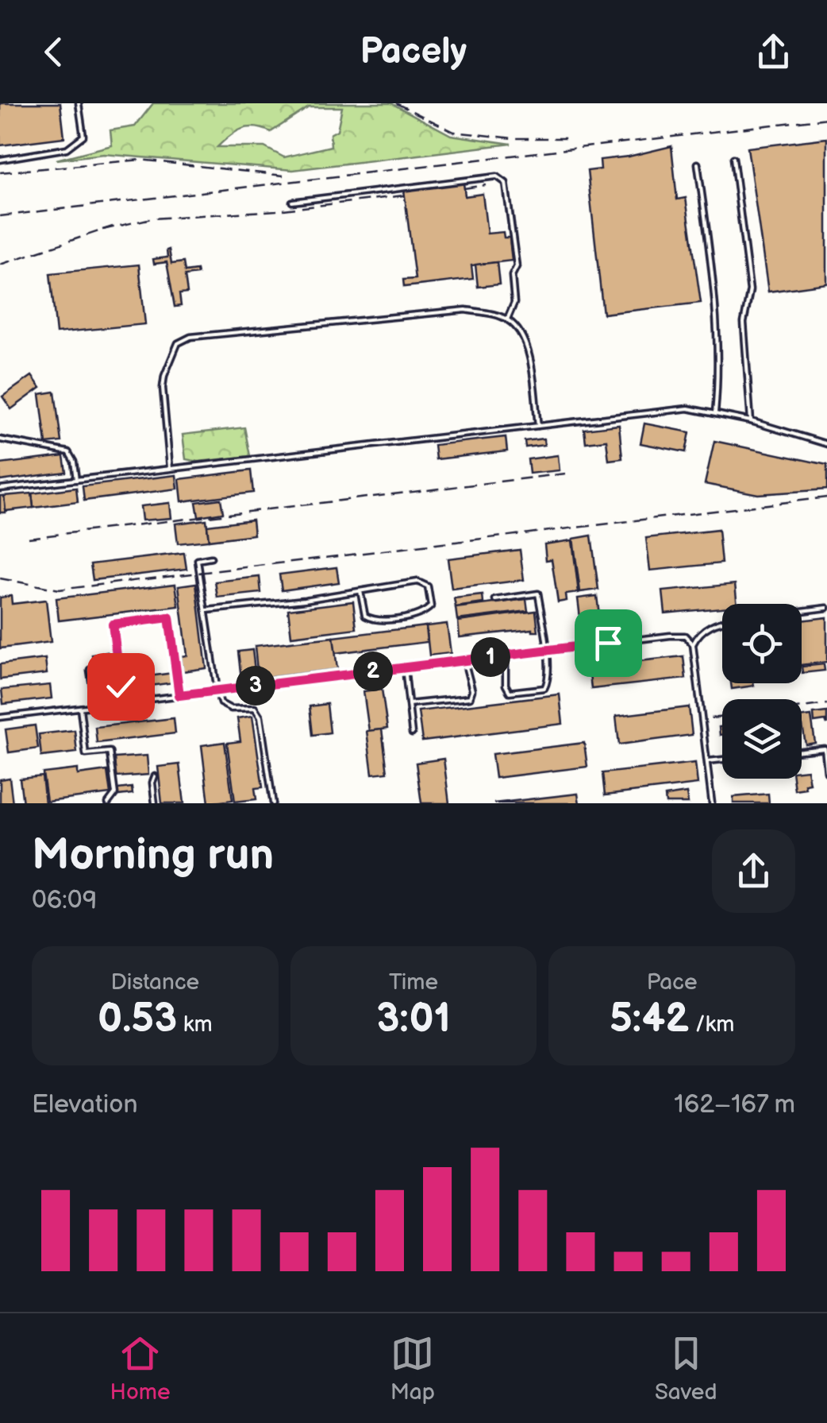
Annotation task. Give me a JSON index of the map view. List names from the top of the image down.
{
  "page": {
    "header": "Pacely",
    "pins": ["1", "2", "3"],
    "heading": ["Morning run", "06:09"],
    "stats": [
      ["Distance", "0.53 km"],
      ["Time", "3:01"],
      ["Pace", "5:42 /km"]
    ],
    "chart": ["Elevation", "162–167 m"],
    "tabs": ["Home", "Map", "Saved"]
  }
}
